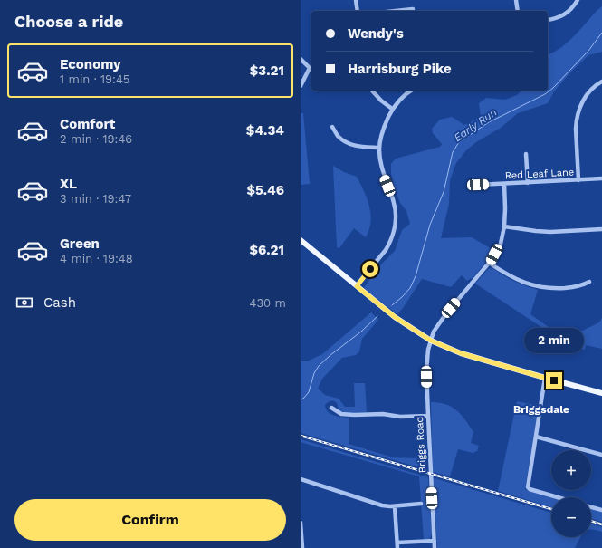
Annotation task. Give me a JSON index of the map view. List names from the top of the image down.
{
  "streets": {
    "street": ["Red Leaf Lane", "Briggs Road"]
  },
  "crossings": [
    ["Red Leaf Lane", "Briggs Road"]
  ],
  "districts": ["Briggsdale"],
  "water": ["Early Run"],
  "page": {
    "heading": "Choose a ride",
    "banner": ["Wendy's", "Harrisburg Pike"],
    "list": [
      {
        "name": "Economy",
        "note": "1 min · 19:45",
        "value": "$3.21"
      },
      {
        "name": "Comfort",
        "note": "2 min · 19:46",
        "value": "$4.34"
      },
      {
        "name": "XL",
        "note": "3 min · 19:47",
        "value": "$5.46"
      },
      {
        "name": "Green",
        "note": "4 min · 19:48",
        "value": "$6.21"
      }
    ],
    "pay": ["Cash", "430 m"],
    "bubble": "2 min",
    "map_buttons": ["+", "−"],
    "buttons": "Confirm"
  }
}
